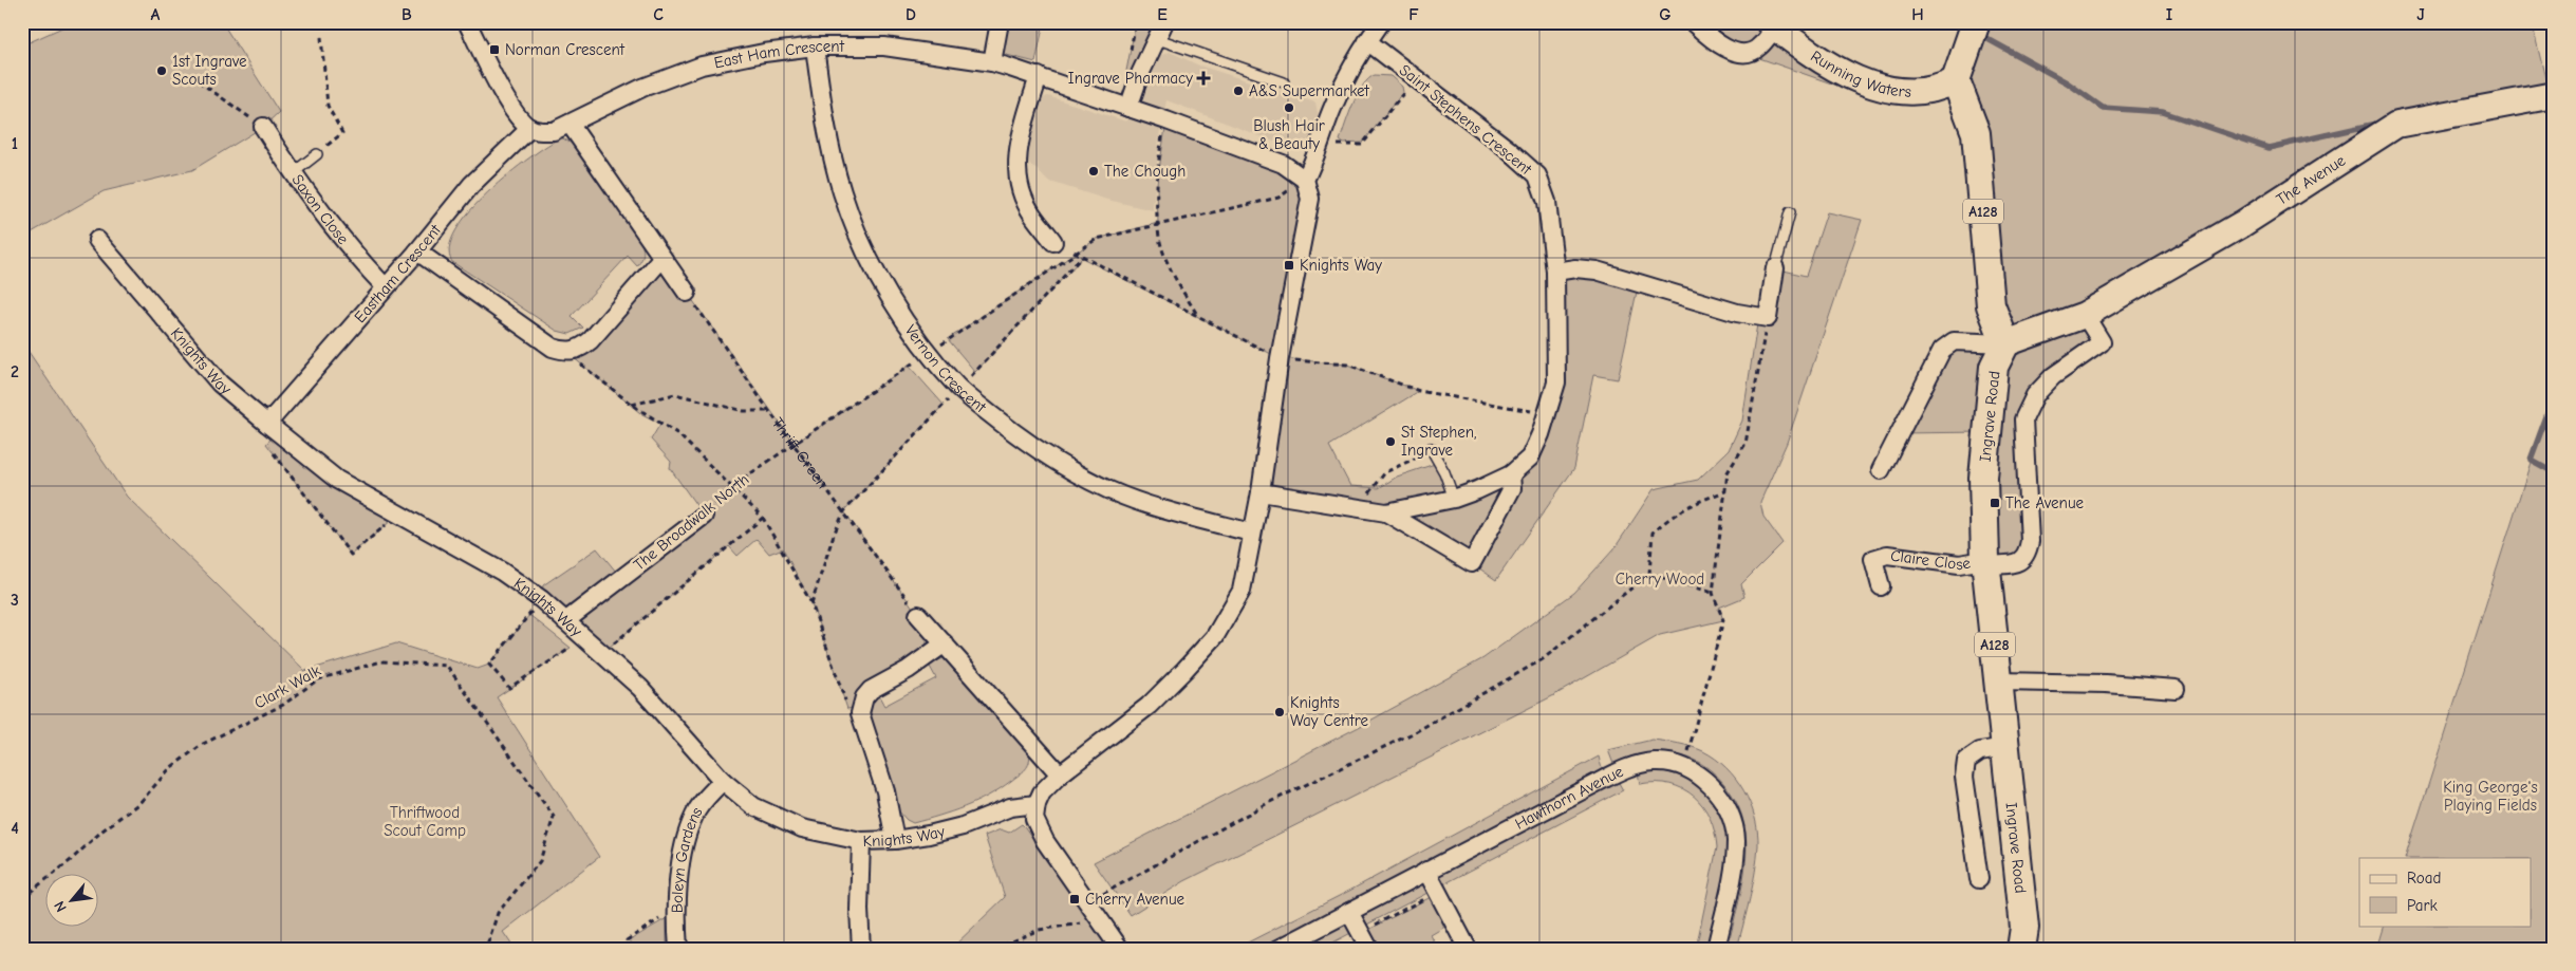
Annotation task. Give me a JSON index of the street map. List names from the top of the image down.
{
  "streets": {
    "main road": ["A128", "Ingrave Road"],
    "street": [
      "East Ham Crescent",
      "Running Waters",
      "Saint Stephens Crescent",
      "The Avenue",
      "Saxon Close",
      "Eastham Crescent",
      "Knights Way",
      "Vernon Crescent",
      "The Broadwalk North",
      "Claire Close",
      "Hawthorn Avenue",
      "Boleyn Gardens"
    ],
    "path": ["Thrift Green", "Clark Walk"]
  },
  "crossings": [
    ["East Ham Crescent", "Eastham Crescent"],
    ["East Ham Crescent", "Vernon Crescent"],
    ["Running Waters", "A128"],
    ["The Avenue", "A128"],
    ["The Avenue", "Ingrave Road"],
    ["Saxon Close", "Eastham Crescent"],
    ["A128", "Ingrave Road"],
    ["Eastham Crescent", "Knights Way"],
    ["Knights Way", "The Broadwalk North"],
    ["Knights Way", "Boleyn Gardens"],
    ["Ingrave Road", "Claire Close"],
    ["Thrift Green", "The Broadwalk North"]
  ],
  "parks": ["Cherry Wood", "King George's Playing Fields", "Thriftwood Scout Camp"],
  "places": {
    "transit": [
      "Norman Crescent",
      "Knights Way",
      "The Avenue",
      "Cherry Avenue"
    ],
    "other": [
      "1st Ingrave Scouts",
      "A&S Supermarket",
      "Blush Hair & Beauty",
      "The Chough",
      "St Stephen, Ingrave",
      "Knights Way Centre"
    ],
    "health": ["Ingrave Pharmacy"]
  },
  "legend": ["Road", "Park"],
  "north": "bottom left",
  "grid": {
    "columns": [
      "A",
      "B",
      "C",
      "D",
      "E",
      "F",
      "G",
      "H",
      "I",
      "J"
    ],
    "rows": [
      "1",
      "2",
      "3",
      "4"
    ]
  }
}
